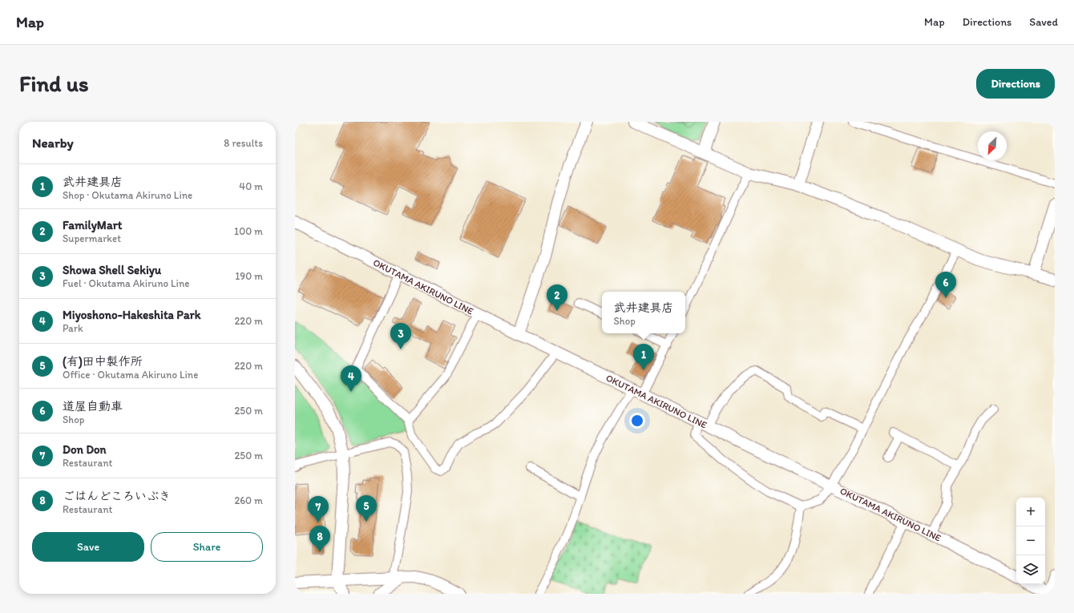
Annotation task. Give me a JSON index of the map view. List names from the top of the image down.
{
  "streets": {
    "street": ["OKUTAMA AKIRUNO LINE"]
  },
  "north": "bottom left",
  "page": {
    "header": "Map",
    "nav": ["Map", "Directions", "Saved"],
    "buttons": [
      "Directions",
      ["Save", "Share"]
    ],
    "title": "Find us",
    "heading": ["Nearby", "8 results"],
    "list": [
      {
        "mark": "1",
        "name": "武井建具店",
        "note": "Shop · Okutama Akiruno Line",
        "value": "40 m"
      },
      {
        "mark": "2",
        "name": "FamilyMart",
        "note": "Supermarket",
        "value": "100 m"
      },
      {
        "mark": "3",
        "name": "Showa Shell Sekiyu",
        "note": "Fuel · Okutama Akiruno Line",
        "value": "190 m"
      },
      {
        "mark": "4",
        "name": "Miyoshono-Hakeshita Park",
        "note": "Park",
        "value": "220 m"
      },
      {
        "mark": "5",
        "name": "(有)田中製作所",
        "note": "Office · Okutama Akiruno Line",
        "value": "220 m"
      },
      {
        "mark": "6",
        "name": "道屋自動車",
        "note": "Shop",
        "value": "250 m"
      },
      {
        "mark": "7",
        "name": "Don Don",
        "note": "Restaurant",
        "value": "250 m"
      },
      {
        "mark": "8",
        "name": "ごはんどころいぶき",
        "note": "Restaurant",
        "value": "260 m"
      }
    ],
    "pins": [
      "6",
      "2",
      "3",
      "1",
      "4",
      "5",
      "7",
      "8"
    ],
    "popup": ["武井建具店", "Shop"],
    "map_buttons": ["+", "−"]
  }
}
